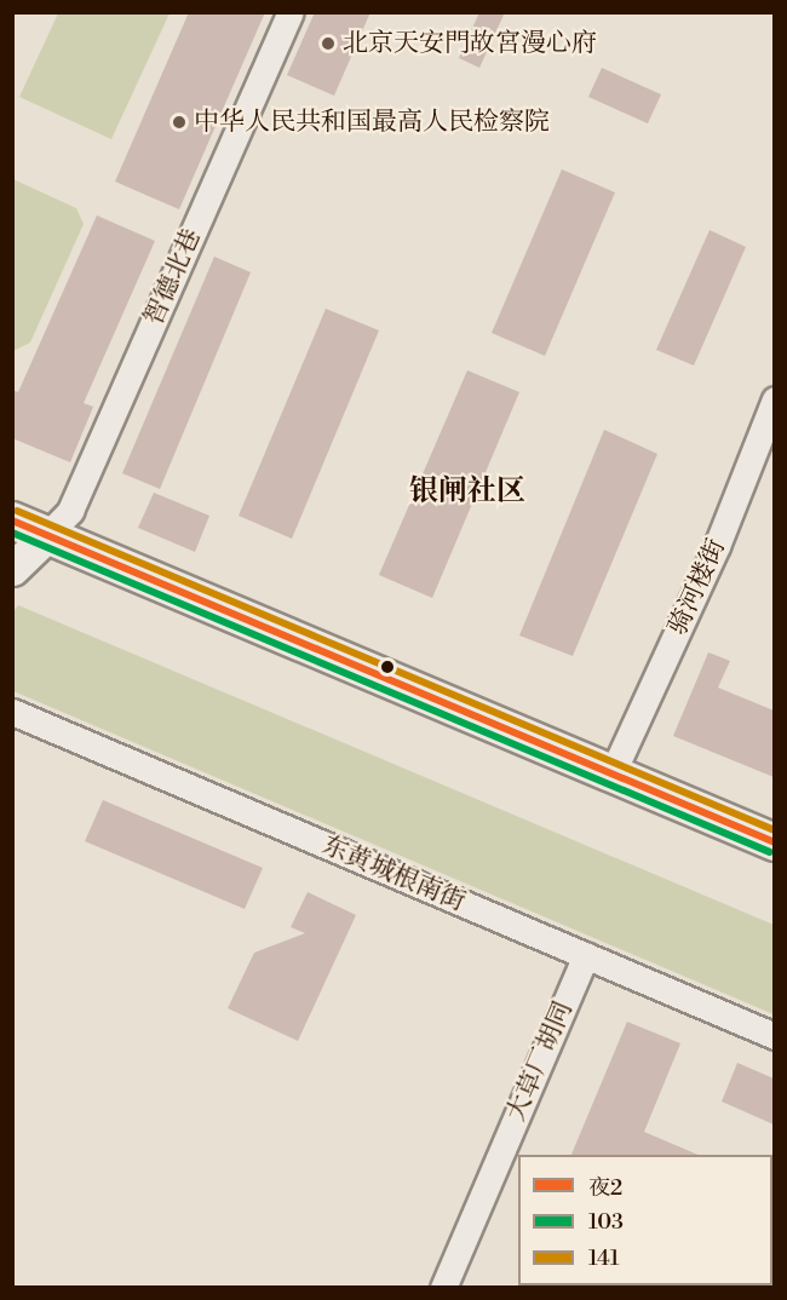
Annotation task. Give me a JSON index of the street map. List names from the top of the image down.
{
  "streets": {
    "street": [
      "智德北巷",
      "骑河楼街",
      "东黄城根南街",
      "大草厂胡同"
    ]
  },
  "crossings": [
    ["东黄城根南街", "大草厂胡同"]
  ],
  "districts": ["银闸社区"],
  "places": ["北京天安門故宮漫心府", "中华人民共和国最高人民检察院"],
  "lines": ["transit line 141", "transit line 夜2", "transit line 103"],
  "legend": ["夜2", "103", "141"]
}
